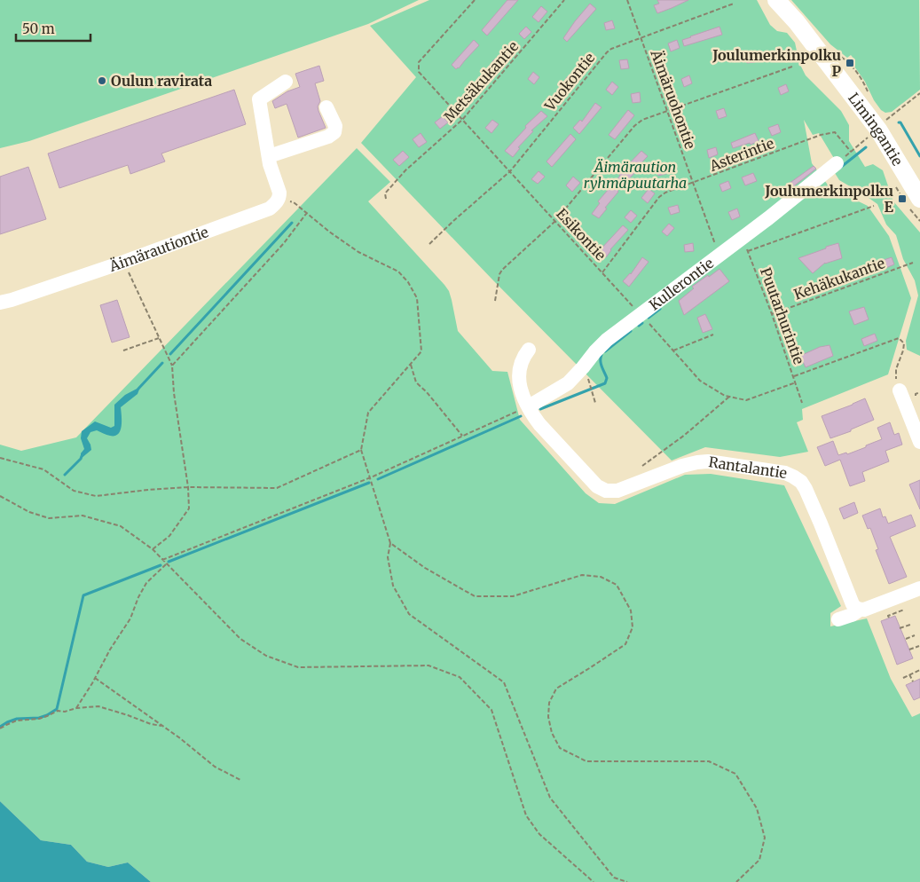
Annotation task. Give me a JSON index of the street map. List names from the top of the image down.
{
  "streets": {
    "main road": ["Limingantie"],
    "street": ["Äimärautiontie", "Kullerontie", "Rantalantie"],
    "path": [
      "Metsäkukantie",
      "Vuokontie",
      "Äimäruohontie",
      "Asterintie",
      "Esikontie",
      "Kehäkukantie",
      "Puutarhurintie"
    ]
  },
  "crossings": [
    ["Metsäkukantie", "Esikontie"],
    ["Vuokontie", "Äimäruohontie"],
    ["Vuokontie", "Esikontie"],
    ["Äimäruohontie", "Asterintie"],
    ["Äimäruohontie", "Kullerontie"],
    ["Asterintie", "Esikontie"],
    ["Esikontie", "Kullerontie"],
    ["Esikontie", "Puutarhurintie"],
    ["Kehäkukantie", "Puutarhurintie"],
    ["Kullerontie", "Puutarhurintie"],
    ["Kullerontie", "Rantalantie"]
  ],
  "parks": ["Äimäraution ryhmäpuutarha"],
  "places": {
    "transit": ["Joulumerkinpolku P", "Joulumerkinpolku E"],
    "other": ["Oulun ravirata"]
  },
  "scale_bar": "50 m"
}
